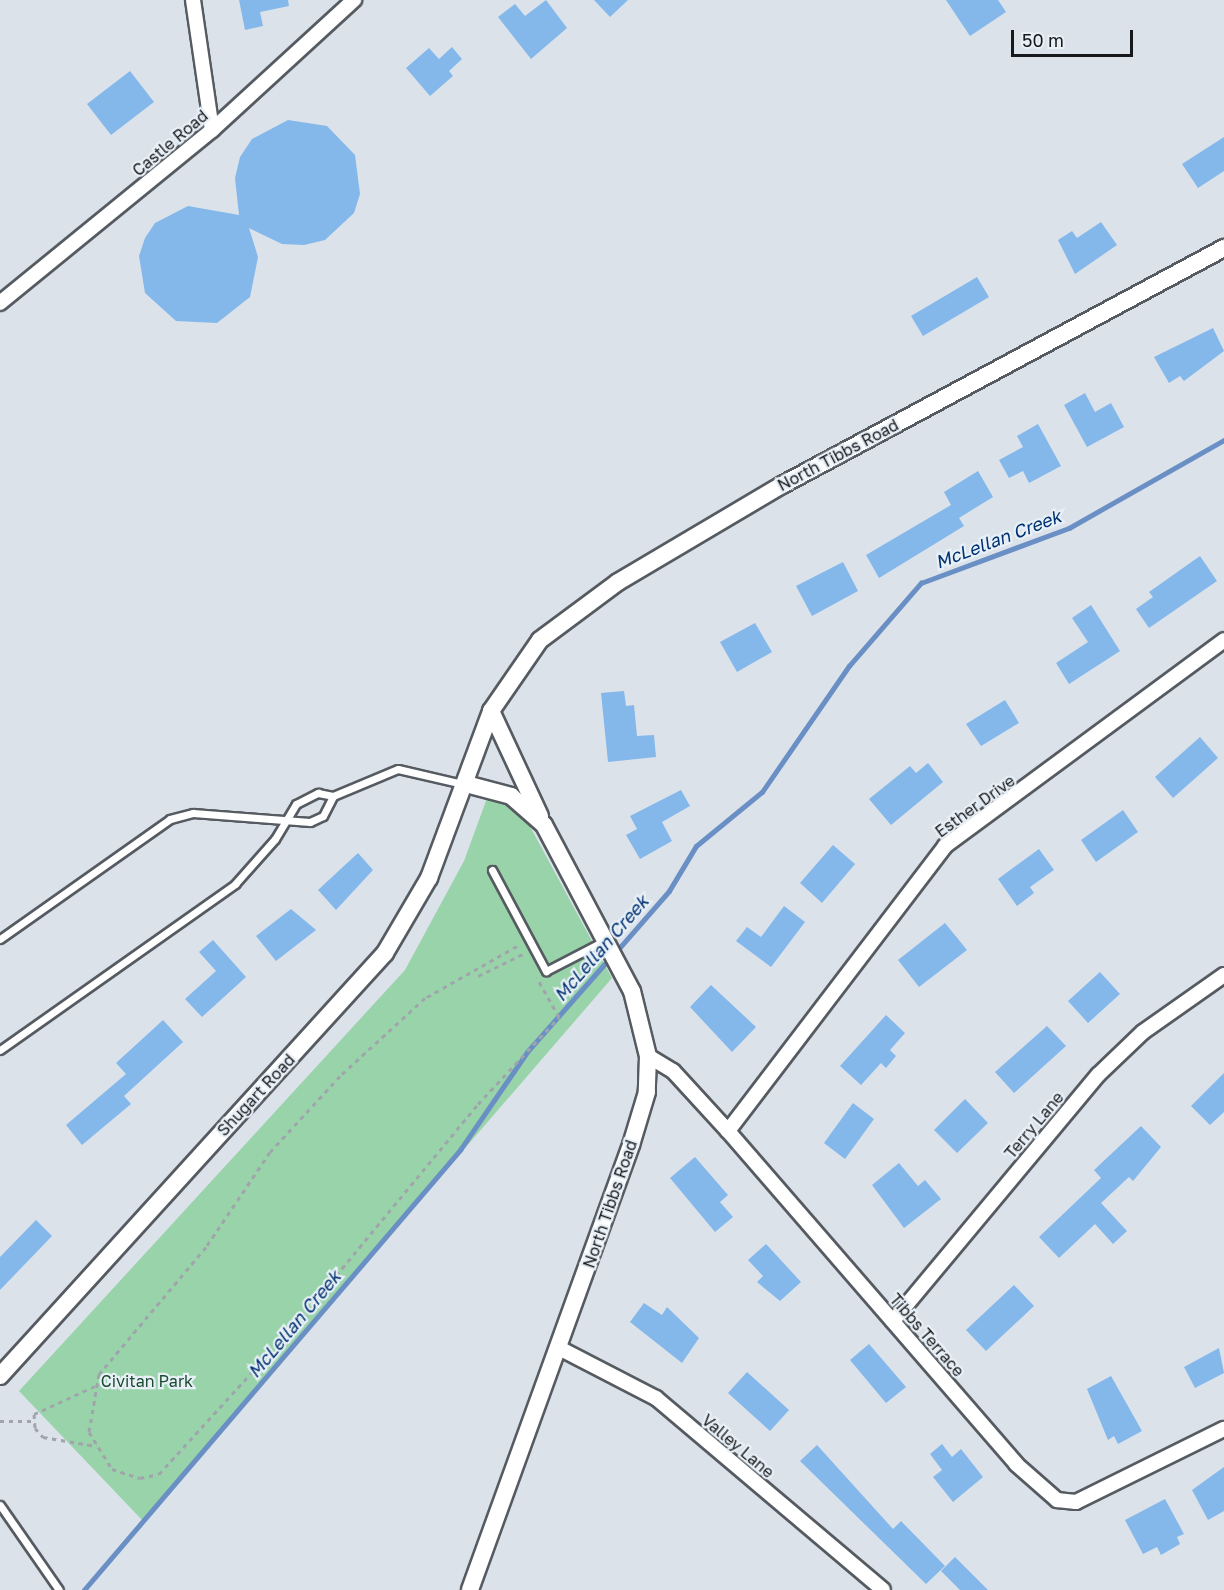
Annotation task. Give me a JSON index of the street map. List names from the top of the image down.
{
  "streets": {
    "street": [
      "Castle Road",
      "North Tibbs Road",
      "Esther Drive",
      "Shugart Road",
      "Terry Lane",
      "Tibbs Terrace",
      "Valley Lane"
    ]
  },
  "crossings": [
    ["North Tibbs Road", "Shugart Road"],
    ["North Tibbs Road", "Tibbs Terrace"],
    ["North Tibbs Road", "Valley Lane"],
    ["Esther Drive", "Tibbs Terrace"],
    ["Terry Lane", "Tibbs Terrace"]
  ],
  "water": ["McLellan Creek"],
  "parks": ["Civitan Park"],
  "scale_bar": "50 m"
}
